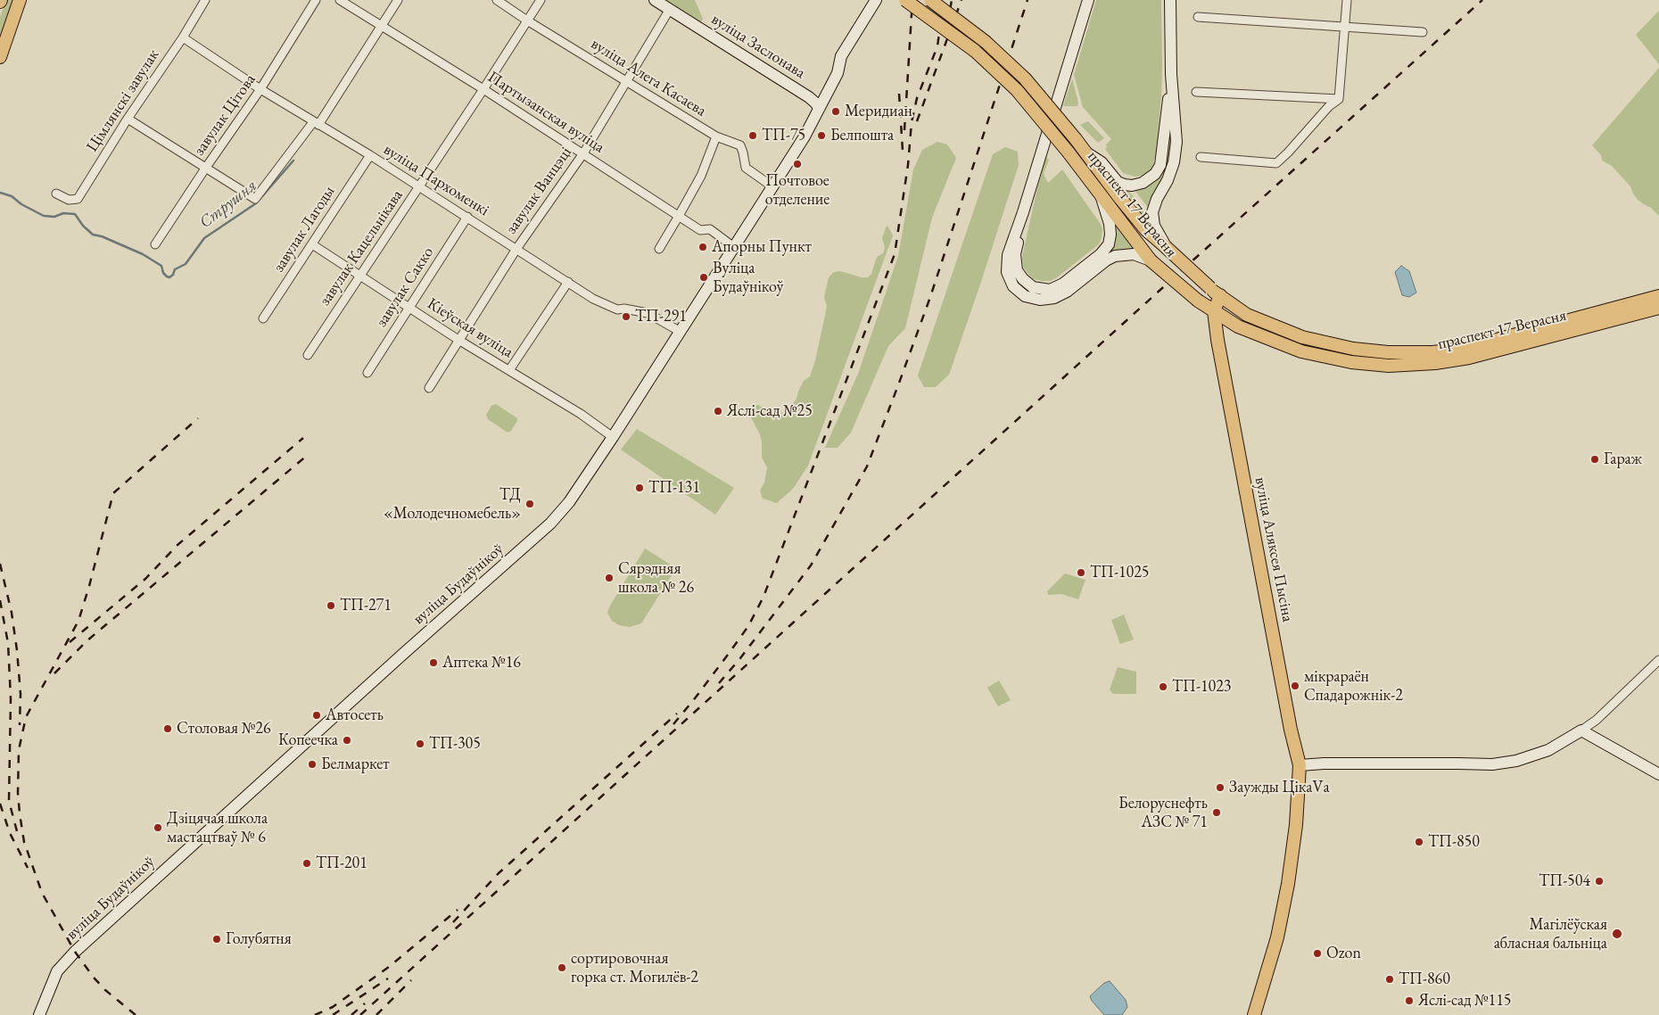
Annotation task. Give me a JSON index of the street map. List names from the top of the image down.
{
  "streets": {
    "main road": [
      "вуліца Заслонава",
      "праспект 17 Верасня",
      "вуліца Аляксея Пысіна",
      "вуліца Будаўнікоў"
    ],
    "street": [
      "вуліца Алега Касаева",
      "Цімлянскі завулак",
      "Партызанская вуліца",
      "завулак Цітова",
      "вуліца Пархоменкі",
      "завулак Ванцэці",
      "завулак Лагоды",
      "завулак Кацельнікава",
      "завулак Сакко",
      "Кіеўская вуліца"
    ]
  },
  "crossings": [
    ["вуліца Заслонава", "завулак Ванцэці"],
    ["вуліца Заслонава", "вуліца Будаўнікоў"],
    ["вуліца Алега Касаева", "завулак Ванцэці"],
    ["вуліца Алега Касаева", "завулак Кацельнікава"],
    ["вуліца Алега Касаева", "вуліца Будаўнікоў"],
    ["Цімлянскі завулак", "вуліца Пархоменкі"],
    ["Партызанская вуліца", "завулак Ванцэці"],
    ["Партызанская вуліца", "завулак Кацельнікава"],
    ["Партызанская вуліца", "вуліца Будаўнікоў"],
    ["завулак Цітова", "вуліца Пархоменкі"],
    ["вуліца Пархоменкі", "завулак Ванцэці"],
    ["вуліца Пархоменкі", "завулак Лагоды"],
    ["вуліца Пархоменкі", "завулак Кацельнікава"],
    ["вуліца Пархоменкі", "завулак Сакко"],
    ["вуліца Пархоменкі", "вуліца Будаўнікоў"],
    ["завулак Ванцэці", "Кіеўская вуліца"],
    ["праспект 17 Верасня", "вуліца Аляксея Пысіна"],
    ["завулак Лагоды", "Кіеўская вуліца"],
    ["завулак Кацельнікава", "Кіеўская вуліца"],
    ["завулак Сакко", "Кіеўская вуліца"],
    ["Кіеўская вуліца", "вуліца Будаўнікоў"]
  ],
  "water": ["Струшня"],
  "places": [
    "Меридиан",
    "ТП-75",
    "Белпошта",
    "Почтовое отделение",
    "Апорны Пункт",
    "Вуліца Будаўнікоў",
    "ТП-291",
    "Яслі-сад №25",
    "Гараж",
    "ТП-131",
    "ТД «Молодечномебель»",
    "ТП-1025",
    "Сярэдняя школа № 26",
    "ТП-271",
    "Аптека №16",
    "мікрараён Спадарожнік-2",
    "ТП-1023",
    "Автосеть",
    "Столовая №26",
    "Копеечка",
    "ТП-305",
    "Белмаркет",
    "Заужды ЦікаVа",
    "Белоруснефть АЗС № 71",
    "Дзіцячая школа мастацтваў № 6",
    "ТП-850",
    "ТП-201",
    "ТП-504",
    "Магілёўская абласная бальніца",
    "Голубятня",
    "Ozon",
    "сортировочная горка ст. Могилёв-2",
    "ТП-860",
    "Яслі-сад №115"
  ]
}
